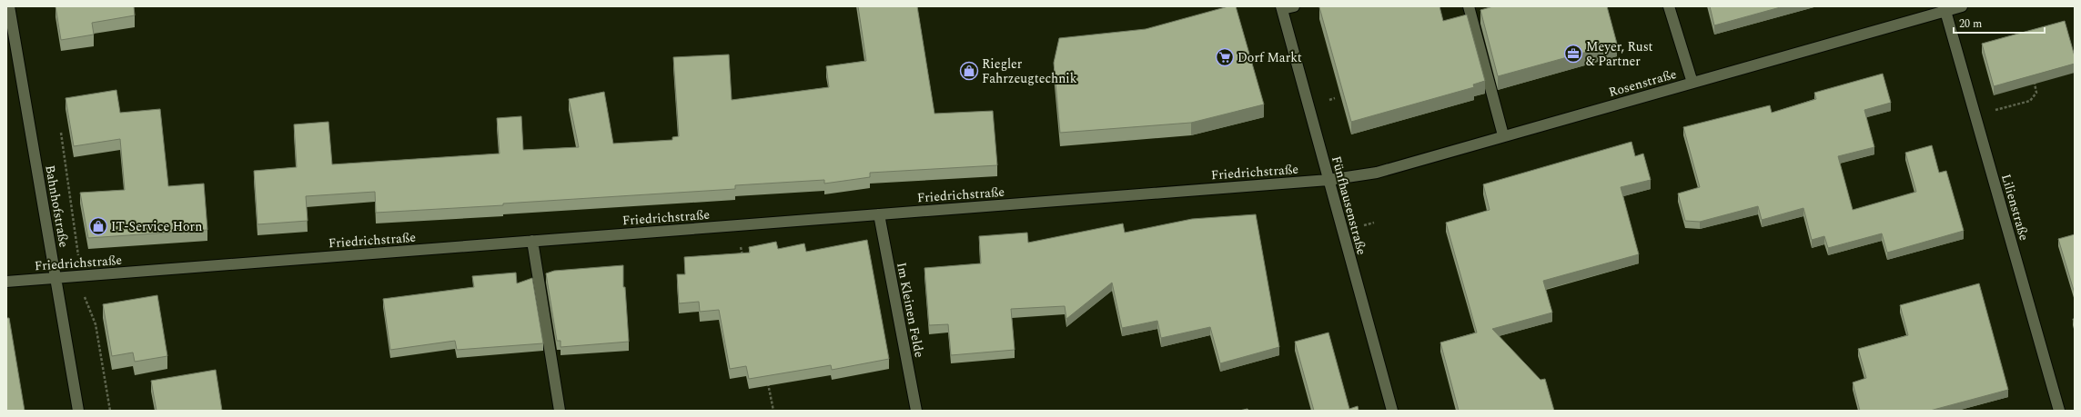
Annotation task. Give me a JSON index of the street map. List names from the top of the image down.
{
  "streets": {
    "street": [
      "Rosenstraße",
      "Friedrichstraße",
      "Fünfhausenstraße",
      "Bahnhofstraße",
      "Lilienstraße",
      "Im Kleinen Felde"
    ]
  },
  "crossings": [
    ["Rosenstraße", "Friedrichstraße"],
    ["Rosenstraße", "Fünfhausenstraße"],
    ["Rosenstraße", "Lilienstraße"],
    ["Friedrichstraße", "Fünfhausenstraße"],
    ["Friedrichstraße", "Bahnhofstraße"],
    ["Friedrichstraße", "Im Kleinen Felde"]
  ],
  "places": {
    "office": ["Meyer, Rust & Partner"],
    "supermarket": ["Dorf Markt"],
    "shop": ["Riegler Fahrzeugtechnik", "IT-Service Horn"]
  },
  "scale_bar": "20 m"
}
